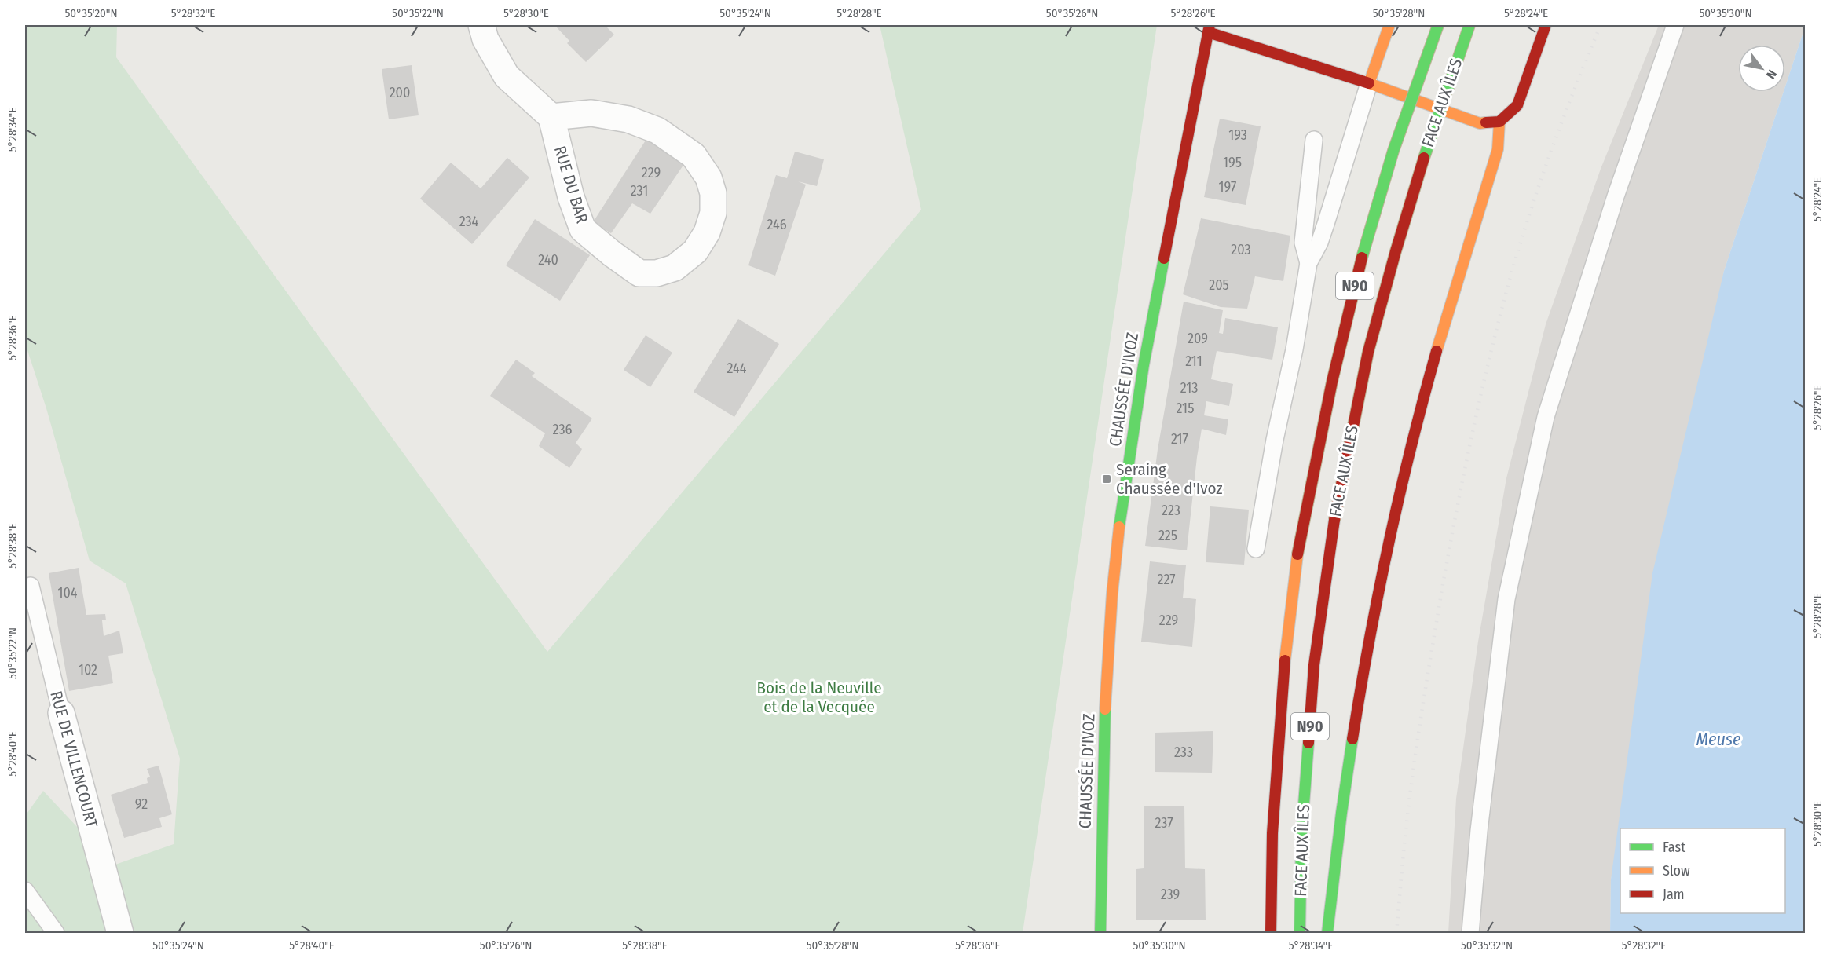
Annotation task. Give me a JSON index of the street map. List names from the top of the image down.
{
  "streets": {
    "main road": ["FACE AUX ÎLES", "N90", "CHAUSSÉE D'IVOZ"],
    "street": ["RUE DU BAR", "RUE DE VILLENCOURT"]
  },
  "water": ["Meuse"],
  "parks": ["Bois de la Neuville et de la Vecquée"],
  "places": {
    "transit": ["Seraing Chaussée d'Ivoz"]
  },
  "house_numbers": [
    "200",
    "193",
    "195",
    "229",
    "197",
    "231",
    "234",
    "246",
    "203",
    "240",
    "205",
    "209",
    "211",
    "244",
    "213",
    "215",
    "236",
    "217",
    "223",
    "225",
    "227",
    "104",
    "229",
    "102",
    "233",
    "92",
    "237",
    "239"
  ],
  "legend": ["Fast", "Slow", "Jam"],
  "north": "bottom right",
  "coordinates": [
    "50°35'20\"N",
    "5°28'32\"E",
    "50°35'22\"N",
    "5°28'30\"E",
    "50°35'24\"N",
    "5°28'28\"E",
    "50°35'26\"N",
    "5°28'26\"E",
    "50°35'28\"N",
    "5°28'24\"E",
    "50°35'30\"N",
    "5°28'34\"E",
    "5°28'36\"E",
    "5°28'38\"E",
    "5°28'40\"E",
    "50°35'32\"N"
  ]
}
